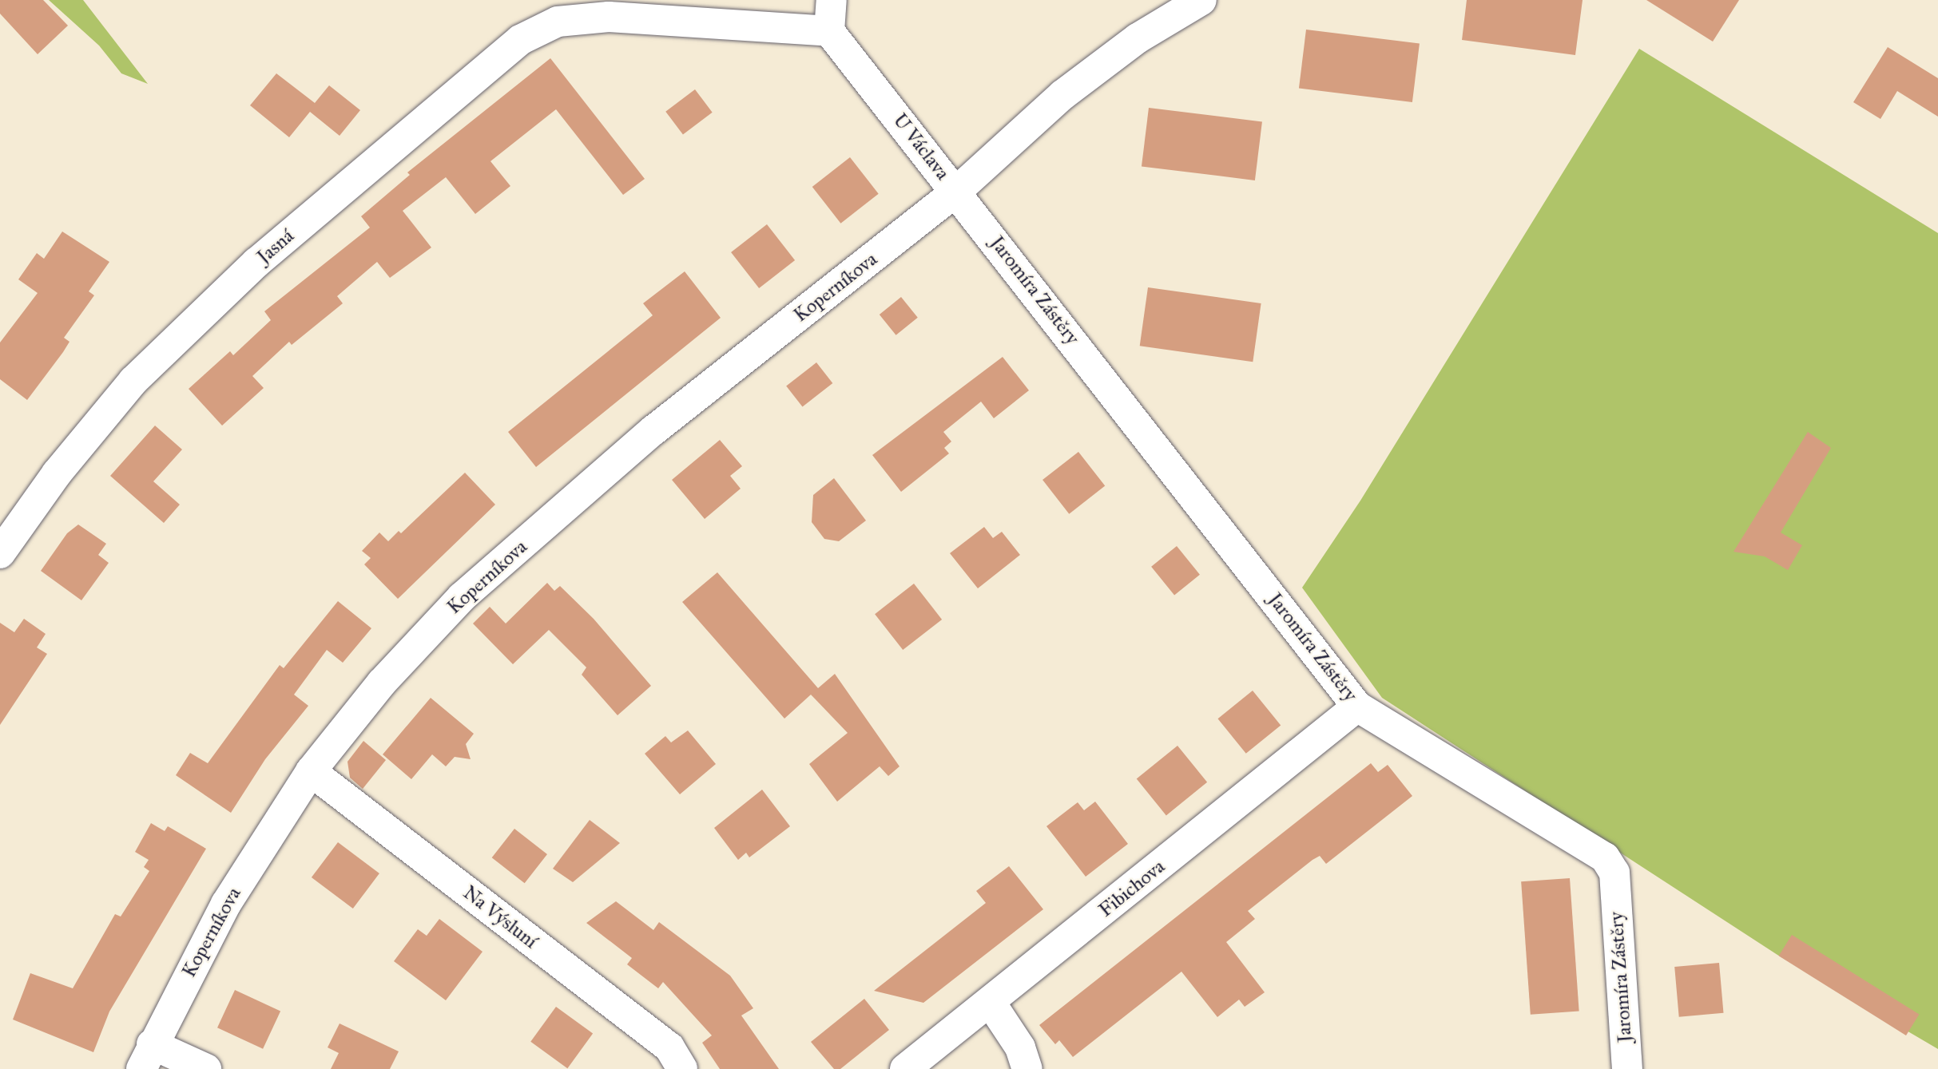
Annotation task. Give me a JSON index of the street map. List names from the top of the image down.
{
  "streets": {
    "street": [
      "U Václava",
      "Jasná",
      "Koperníkova",
      "Jaromíra Zástěry",
      "Fibichova",
      "Na Výsluní"
    ]
  },
  "crossings": [
    ["U Václava", "Jasná"],
    ["U Václava", "Koperníkova"],
    ["U Václava", "Jaromíra Zástěry"],
    ["Koperníkova", "Jaromíra Zástěry"],
    ["Koperníkova", "Na Výsluní"],
    ["Jaromíra Zástěry", "Fibichova"]
  ]
}
